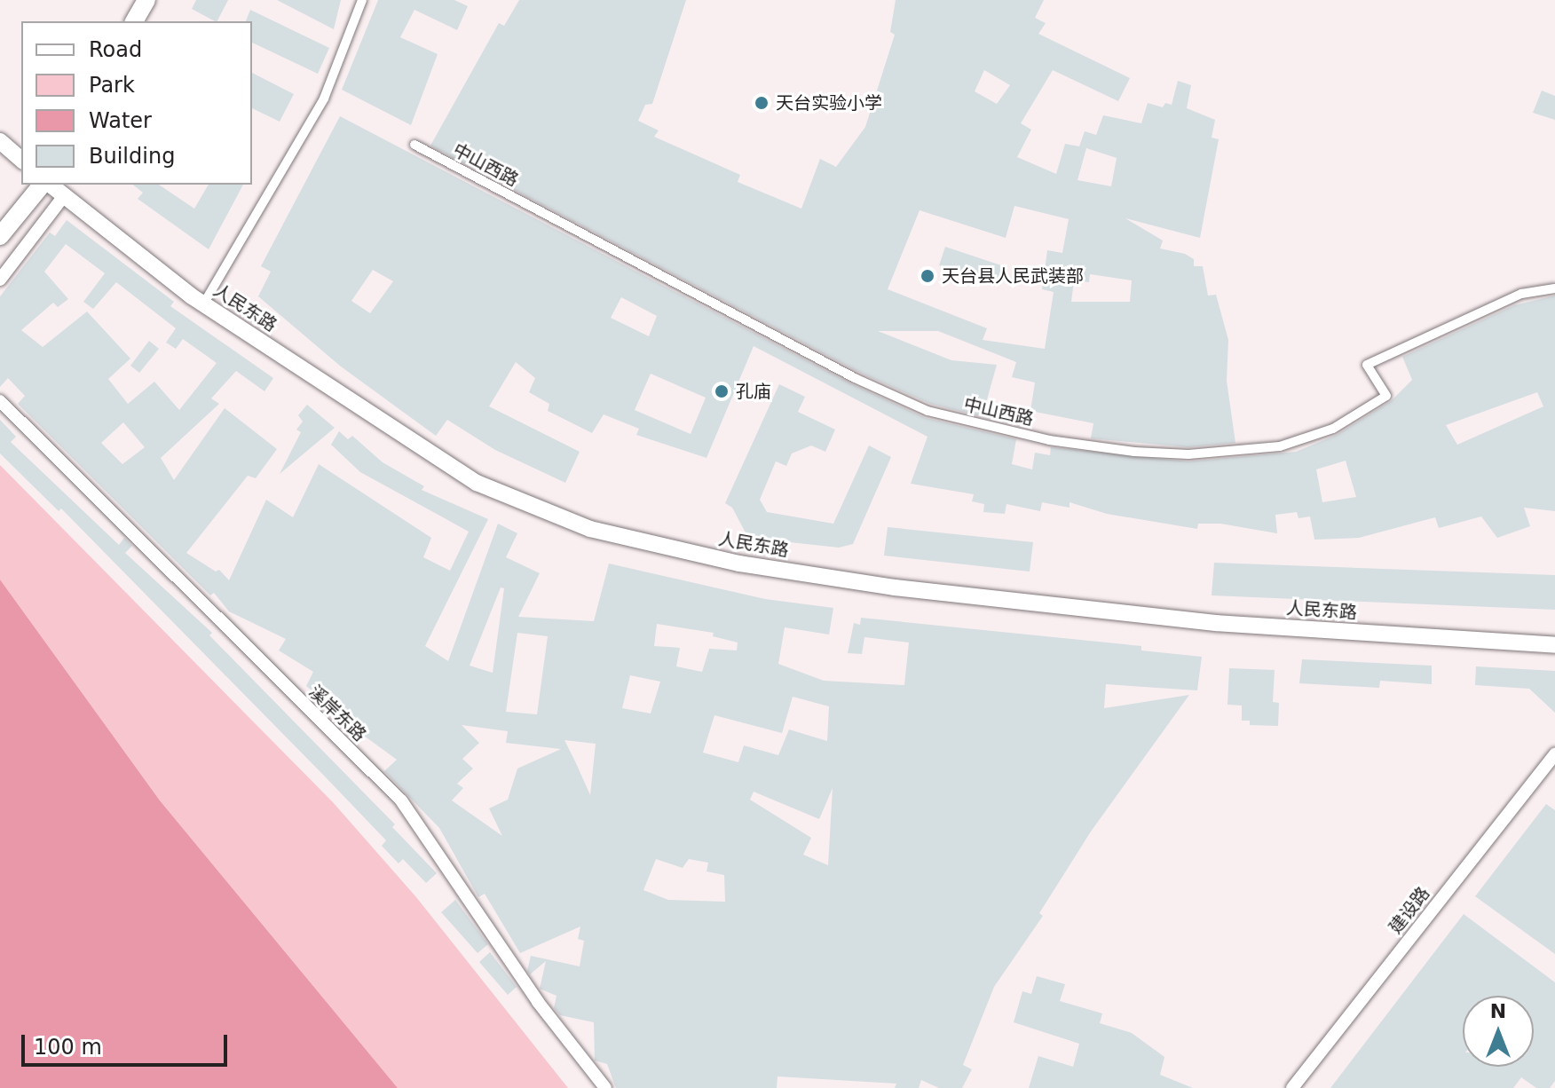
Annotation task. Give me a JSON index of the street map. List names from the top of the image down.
{
  "streets": {
    "main road": ["人民东路"],
    "street": ["中山西路", "溪岸东路", "建设路"]
  },
  "places": ["天台实验小学", "天台县人民武装部", "孔庙"],
  "legend": [
    "Road",
    "Park",
    "Water",
    "Building"
  ],
  "scale_bar": "100 m",
  "north": "top"
}
